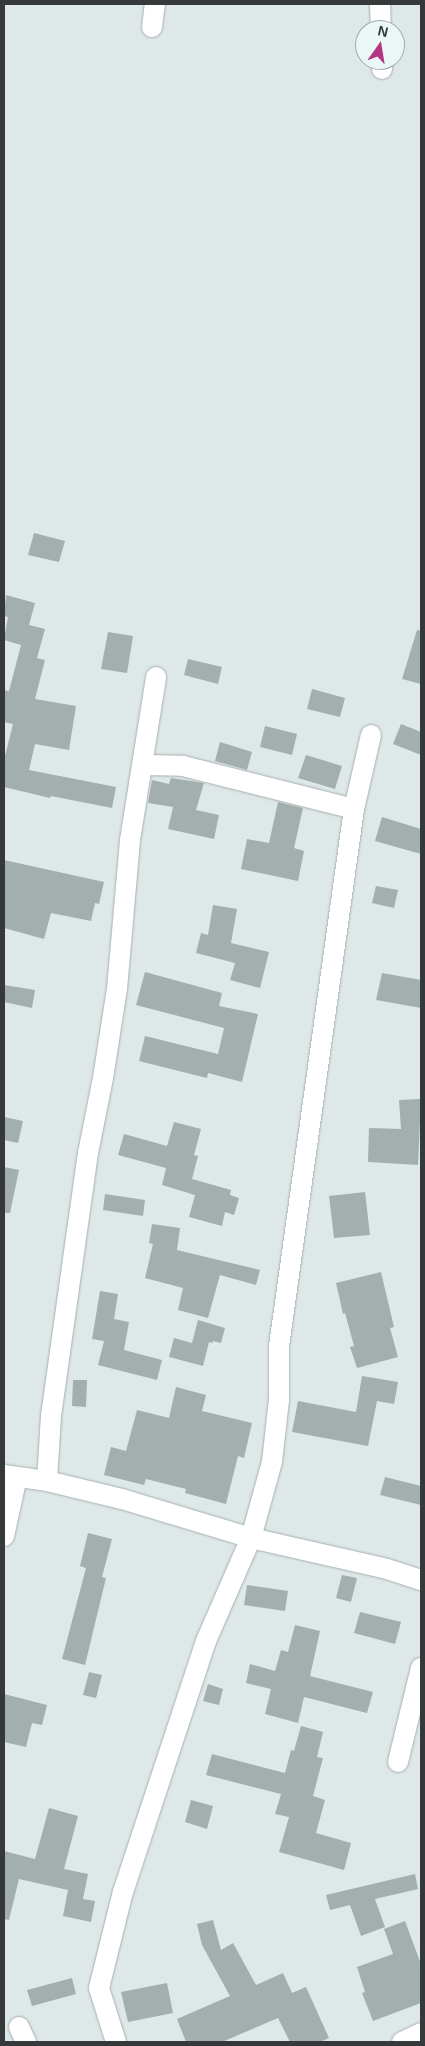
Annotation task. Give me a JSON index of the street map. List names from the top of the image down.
{
  "north": "top"
}
